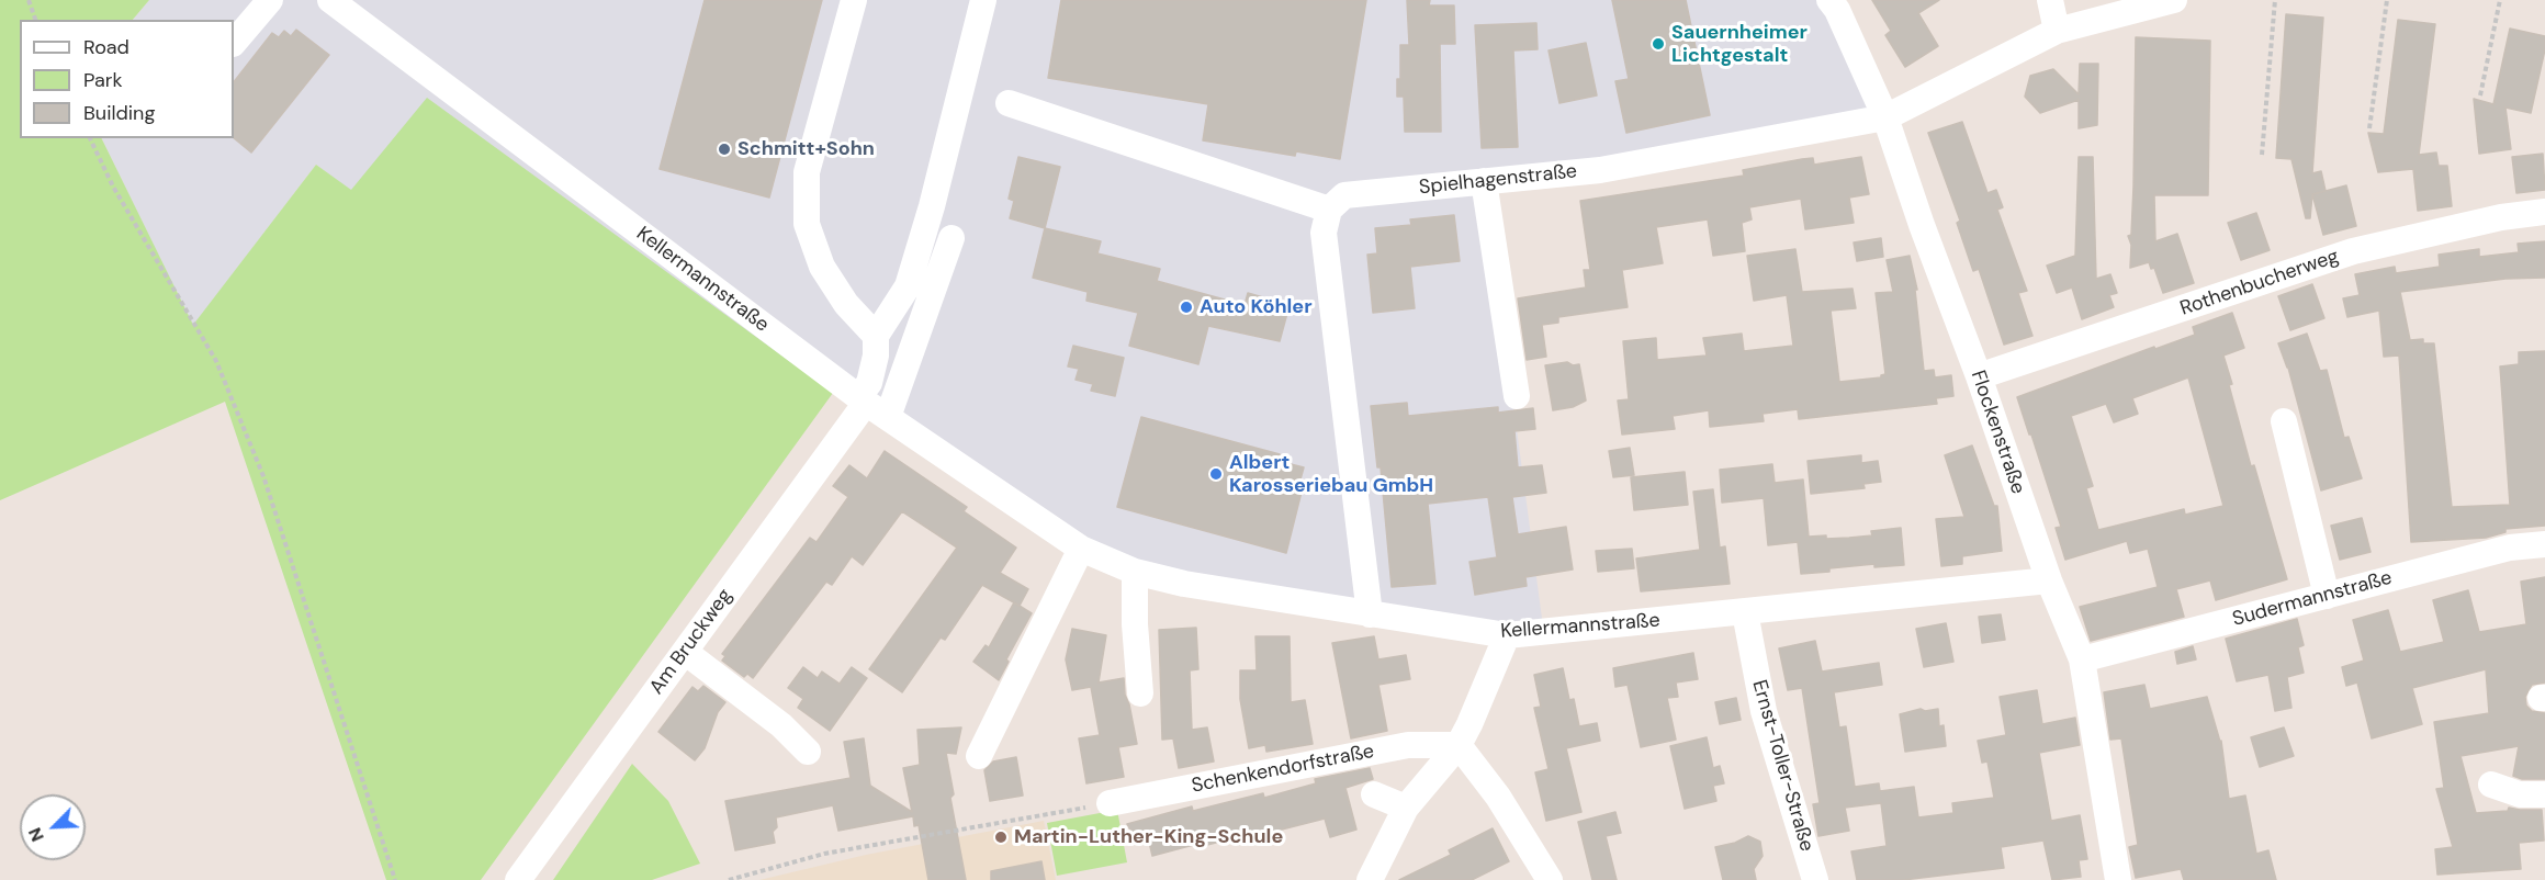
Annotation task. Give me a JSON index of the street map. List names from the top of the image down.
{
  "streets": {
    "street": [
      "Spielhagenstraße",
      "Kellermannstraße",
      "Rothenbucherweg",
      "Flockenstraße",
      "Sudermannstraße",
      "Am Bruckweg",
      "Ernst-Toller-Straße",
      "Schenkendorfstraße"
    ]
  },
  "crossings": [
    ["Spielhagenstraße", "Flockenstraße"],
    ["Kellermannstraße", "Flockenstraße"],
    ["Kellermannstraße", "Am Bruckweg"],
    ["Kellermannstraße", "Ernst-Toller-Straße"],
    ["Rothenbucherweg", "Flockenstraße"],
    ["Flockenstraße", "Sudermannstraße"]
  ],
  "places": [
    "Sauernheimer Lichtgestalt",
    "Schmitt+Sohn",
    "Auto Köhler",
    "Albert Karosseriebau GmbH",
    "Martin-Luther-King-Schule"
  ],
  "legend": ["Road", "Park", "Building"],
  "north": "bottom left"
}
